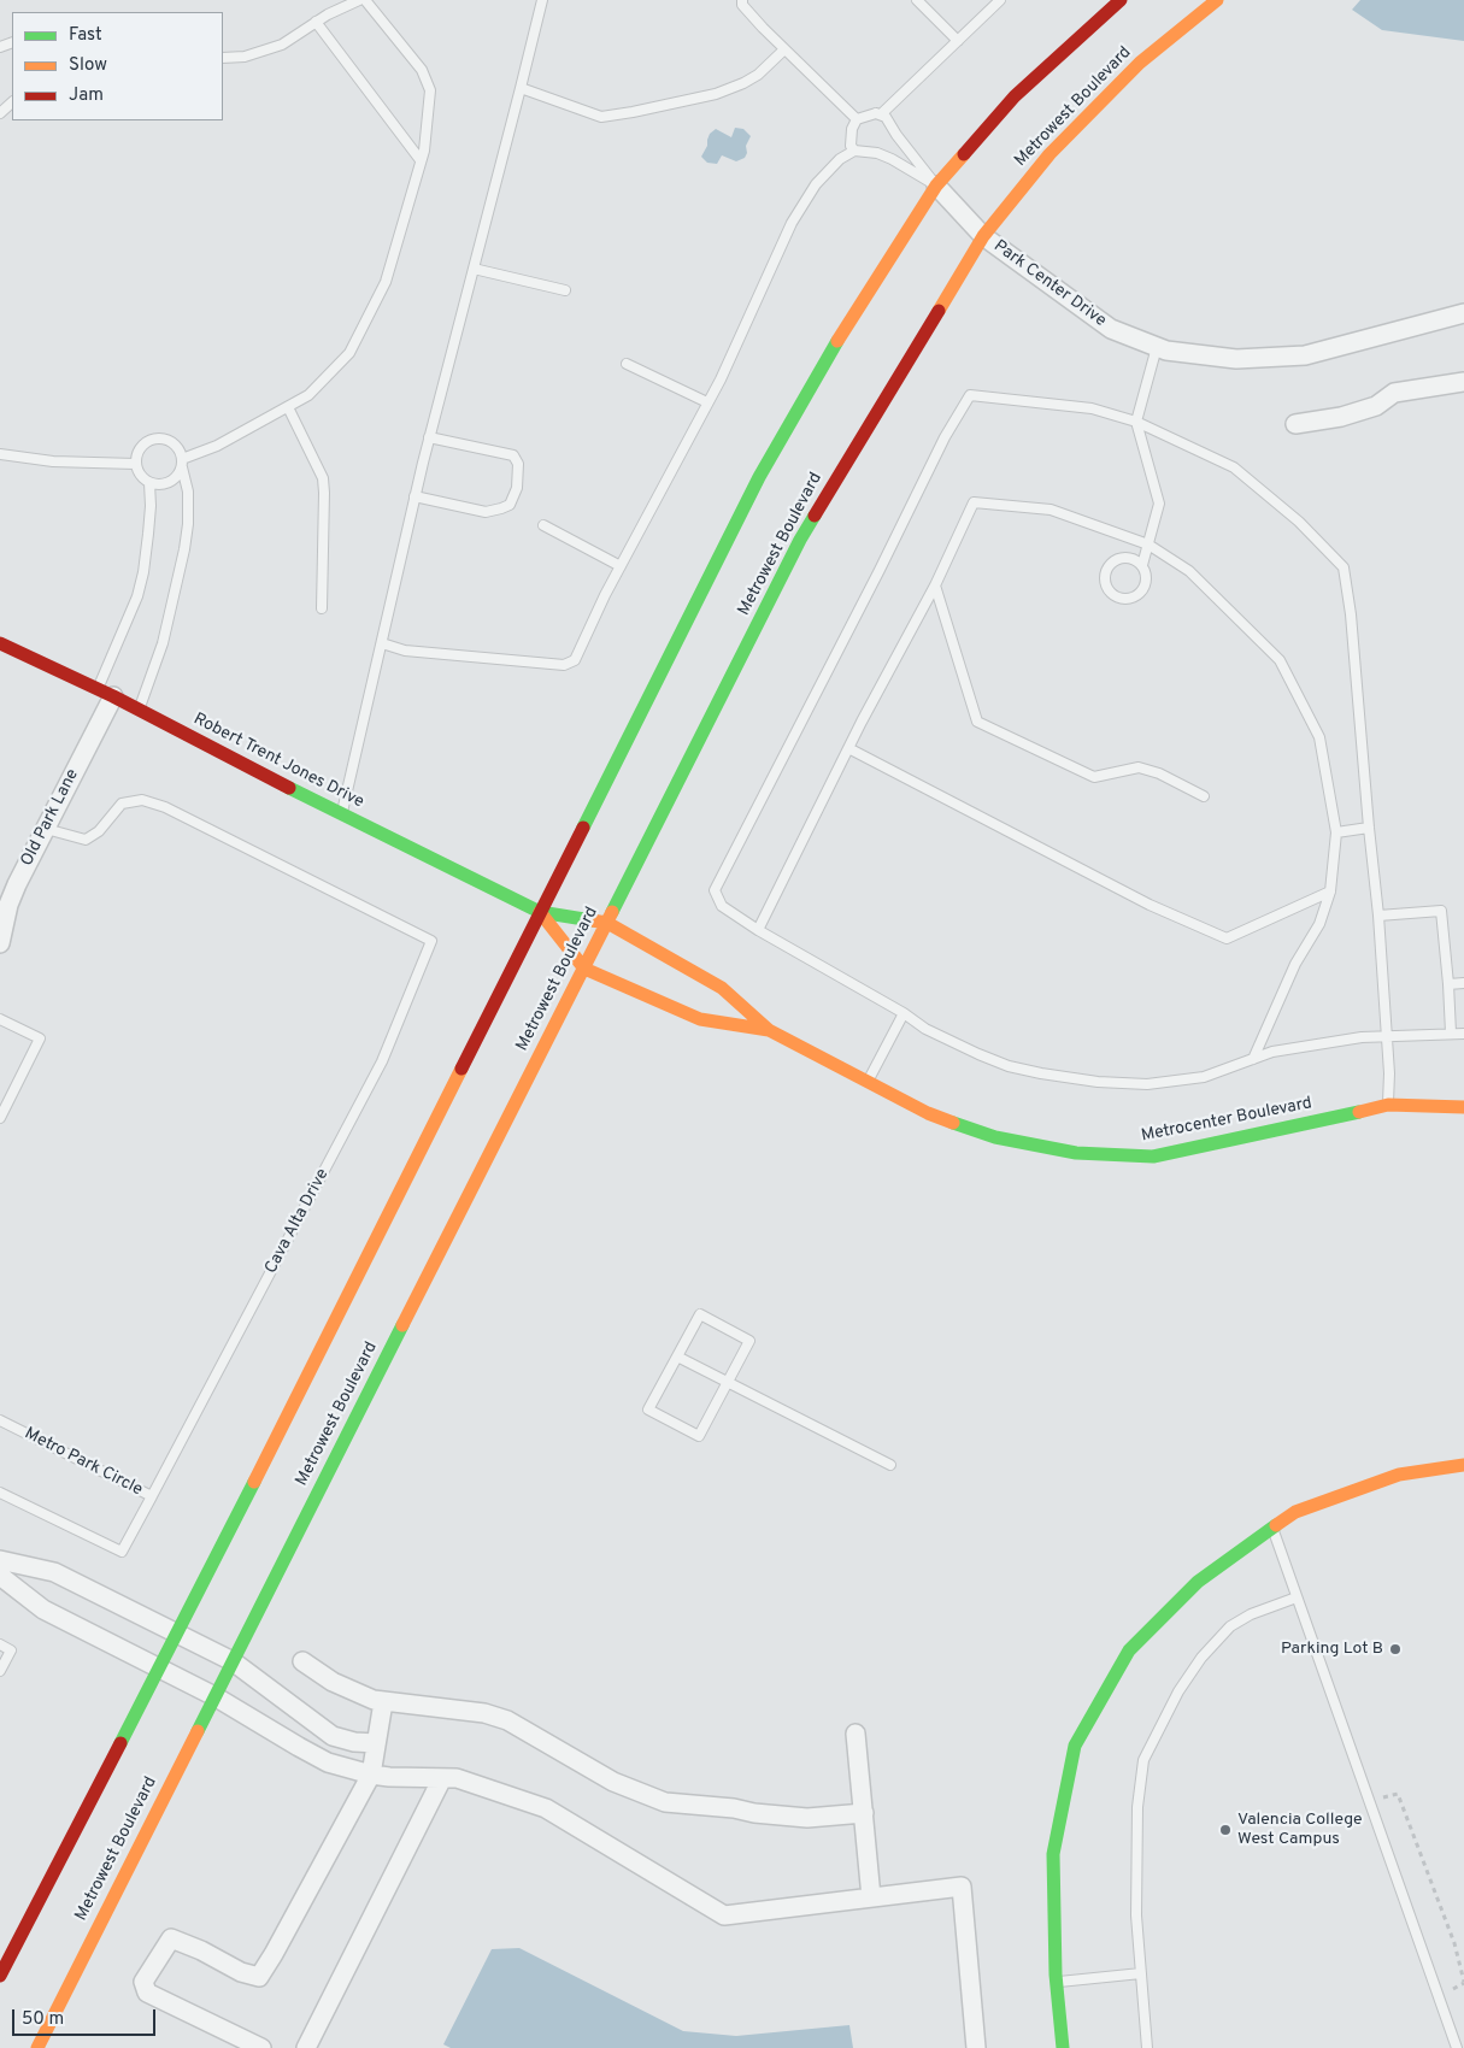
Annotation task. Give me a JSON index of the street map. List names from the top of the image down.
{
  "streets": {
    "street": [
      "Metrowest Boulevard",
      "Park Center Drive",
      "Robert Trent Jones Drive",
      "Old Park Lane",
      "Metrocenter Boulevard"
    ],
    "lane": ["Cava Alta Drive", "Metro Park Circle"]
  },
  "crossings": [
    ["Metrowest Boulevard", "Park Center Drive"],
    ["Metrowest Boulevard", "Robert Trent Jones Drive"],
    ["Metrowest Boulevard", "Metrocenter Boulevard"],
    ["Robert Trent Jones Drive", "Old Park Lane"],
    ["Robert Trent Jones Drive", "Metrocenter Boulevard"],
    ["Old Park Lane", "Cava Alta Drive"],
    ["Cava Alta Drive", "Metro Park Circle"]
  ],
  "places": ["Parking Lot B", "Valencia College West Campus"],
  "legend": ["Fast", "Slow", "Jam"],
  "scale_bar": "50 m"
}
